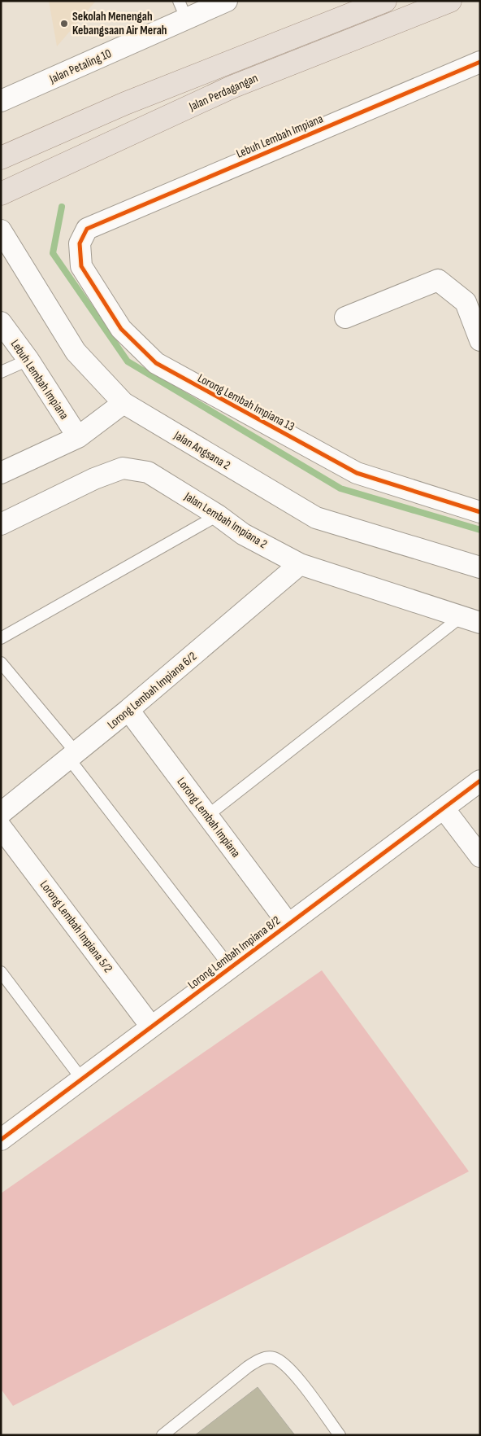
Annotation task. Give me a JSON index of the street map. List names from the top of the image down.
{
  "streets": {
    "main road": ["Jalan Perdagangan"],
    "street": [
      "Jalan Petaling 10",
      "Lebuh Lembah Impiana",
      "Lorong Lembah Impiana 13",
      "Jalan Angsana 2",
      "Jalan Lembah Impiana 2",
      "Lorong Lembah Impiana 6/2",
      "Lorong Lembah Impiana",
      "Lorong Lembah Impiana 5/2",
      "Lorong Lembah Impiana 8/2"
    ]
  },
  "crossings": [
    ["Lebuh Lembah Impiana", "Lorong Lembah Impiana 13"],
    ["Jalan Lembah Impiana 2", "Lorong Lembah Impiana 6/2"],
    ["Lorong Lembah Impiana 6/2", "Lorong Lembah Impiana"],
    ["Lorong Lembah Impiana", "Lorong Lembah Impiana 8/2"],
    ["Lorong Lembah Impiana 5/2", "Lorong Lembah Impiana 8/2"]
  ],
  "places": ["Sekolah Menengah Kebangsaan Air Merah"]
}
